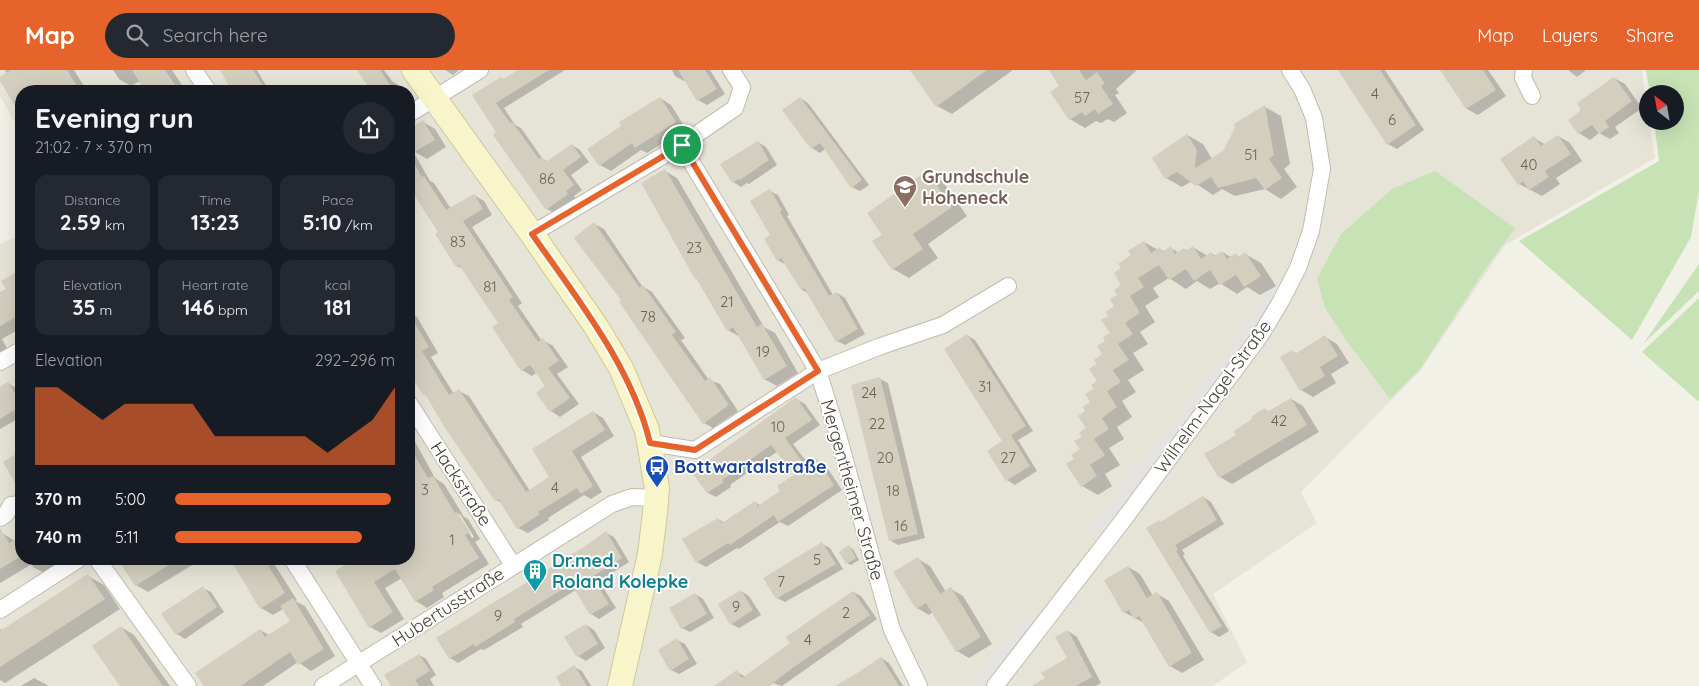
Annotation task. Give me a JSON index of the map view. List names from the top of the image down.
{
  "streets": {
    "street": [
      "Wilhelm-Nagel-Straße",
      "Hackstraße",
      "Mergentheimer Straße",
      "Hubertusstraße"
    ]
  },
  "crossings": [
    ["Hackstraße", "Hubertusstraße"]
  ],
  "places": {
    "school or university": ["Grundschule Hoheneck"],
    "bus stop": ["Bottwartalstraße"],
    "building": ["Dr.med. Roland Kolepke"]
  },
  "house_numbers": [
    "4",
    "57",
    "6",
    "51",
    "40",
    "86",
    "83",
    "23",
    "81",
    "21",
    "78",
    "19",
    "31",
    "24",
    "42",
    "22",
    "10",
    "20",
    "27",
    "4",
    "3",
    "18",
    "16",
    "1",
    "5",
    "7",
    "9",
    "2",
    "9",
    "4"
  ],
  "north": "top left",
  "page": {
    "header": "Map",
    "search": "Search here",
    "nav": ["Map", "Layers", "Share"],
    "heading": ["Evening run", "21:02 · 7 × 370 m"],
    "stats": [
      ["Distance", "2.59 km"],
      ["Time", "13:23"],
      ["Pace", "5:10 /km"],
      ["Elevation", "35 m"],
      ["Heart rate", "146 bpm"],
      ["kcal", "181"]
    ],
    "chart": ["Elevation", "292–296 m"],
    "list": [
      {
        "name": "370 m",
        "note": "5:00"
      },
      {
        "name": "740 m",
        "note": "5:11"
      }
    ]
  }
}
